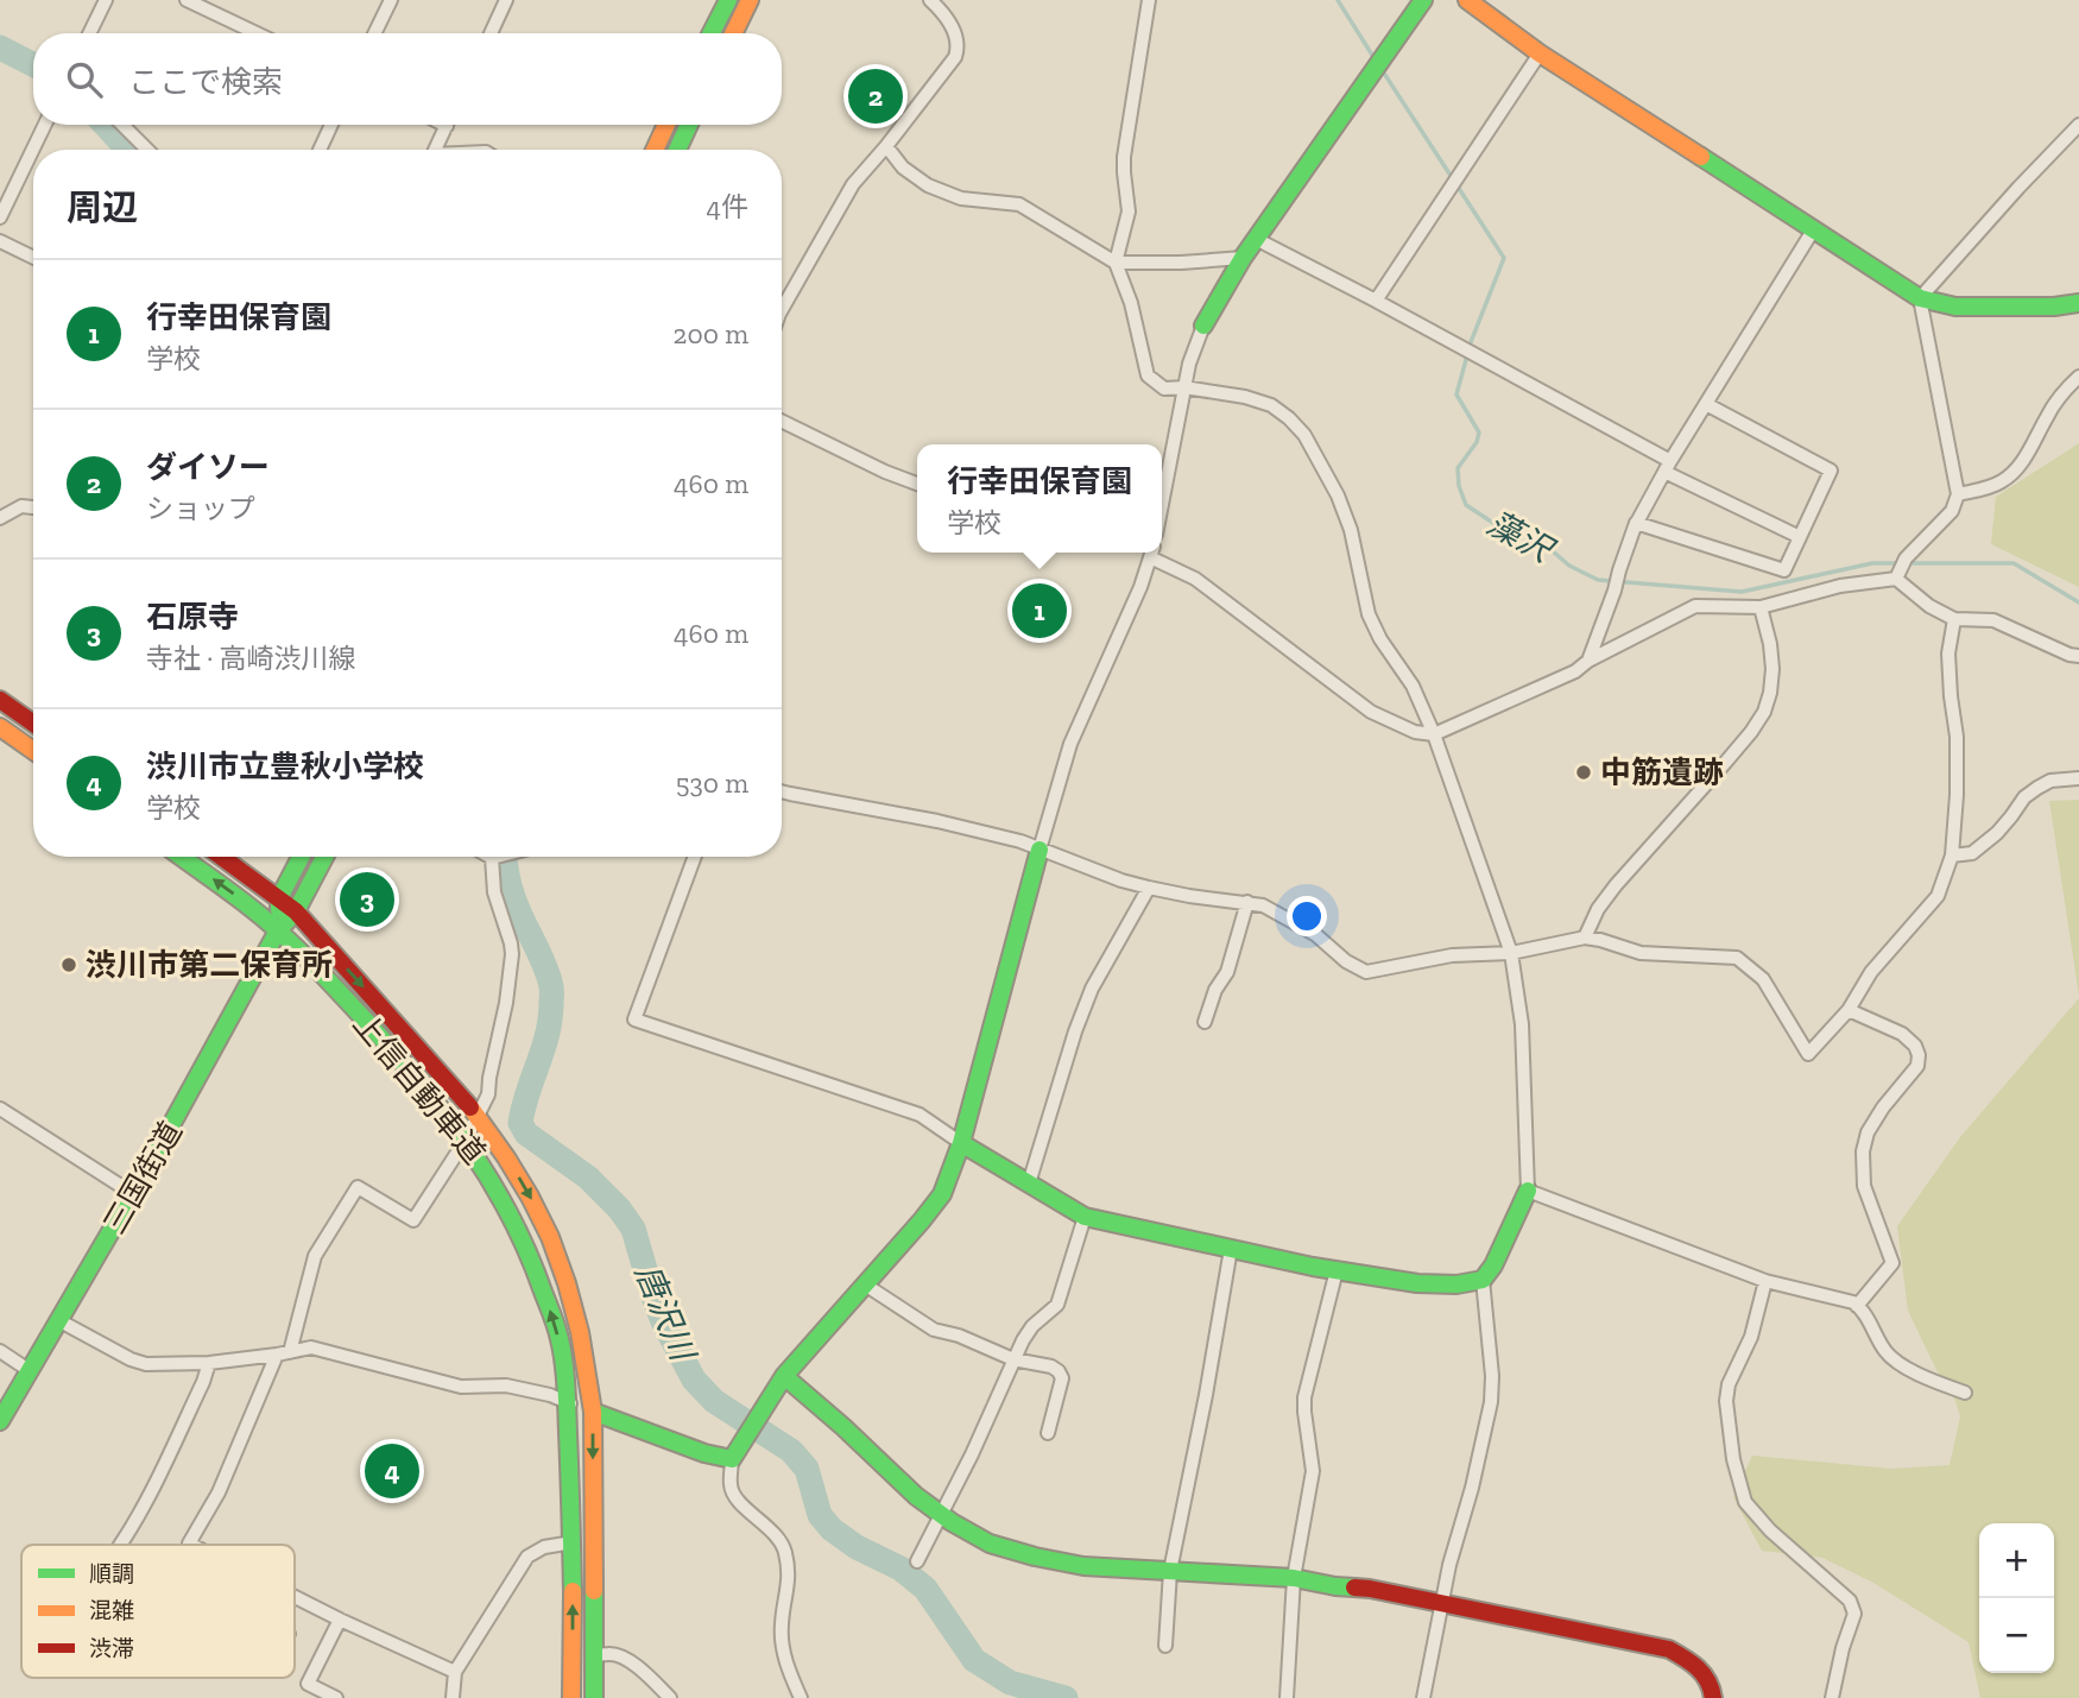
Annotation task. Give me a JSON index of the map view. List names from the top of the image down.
{
  "streets": {
    "main road": ["上信自動車道", "三国街道"]
  },
  "crossings": [
    ["上信自動車道", "三国街道"]
  ],
  "water": ["藻沢", "唐沢川"],
  "places": ["中筋遺跡", "渋川市第二保育所"],
  "legend": ["順調", "混雑", "渋滞"],
  "page": {
    "search": "ここで検索",
    "pins": [
      "2",
      "1",
      "3",
      "4"
    ],
    "heading": ["周辺", "4件"],
    "list": [
      {
        "mark": "1",
        "name": "行幸田保育園",
        "note": "学校",
        "value": "200 m"
      },
      {
        "mark": "2",
        "name": "ダイソー",
        "note": "ショップ",
        "value": "460 m"
      },
      {
        "mark": "3",
        "name": "石原寺",
        "note": "寺社 · 高崎渋川線",
        "value": "460 m"
      },
      {
        "mark": "4",
        "name": "渋川市立豊秋小学校",
        "note": "学校",
        "value": "530 m"
      }
    ],
    "popup": ["行幸田保育園", "学校"],
    "map_buttons": ["+", "−"]
  }
}
